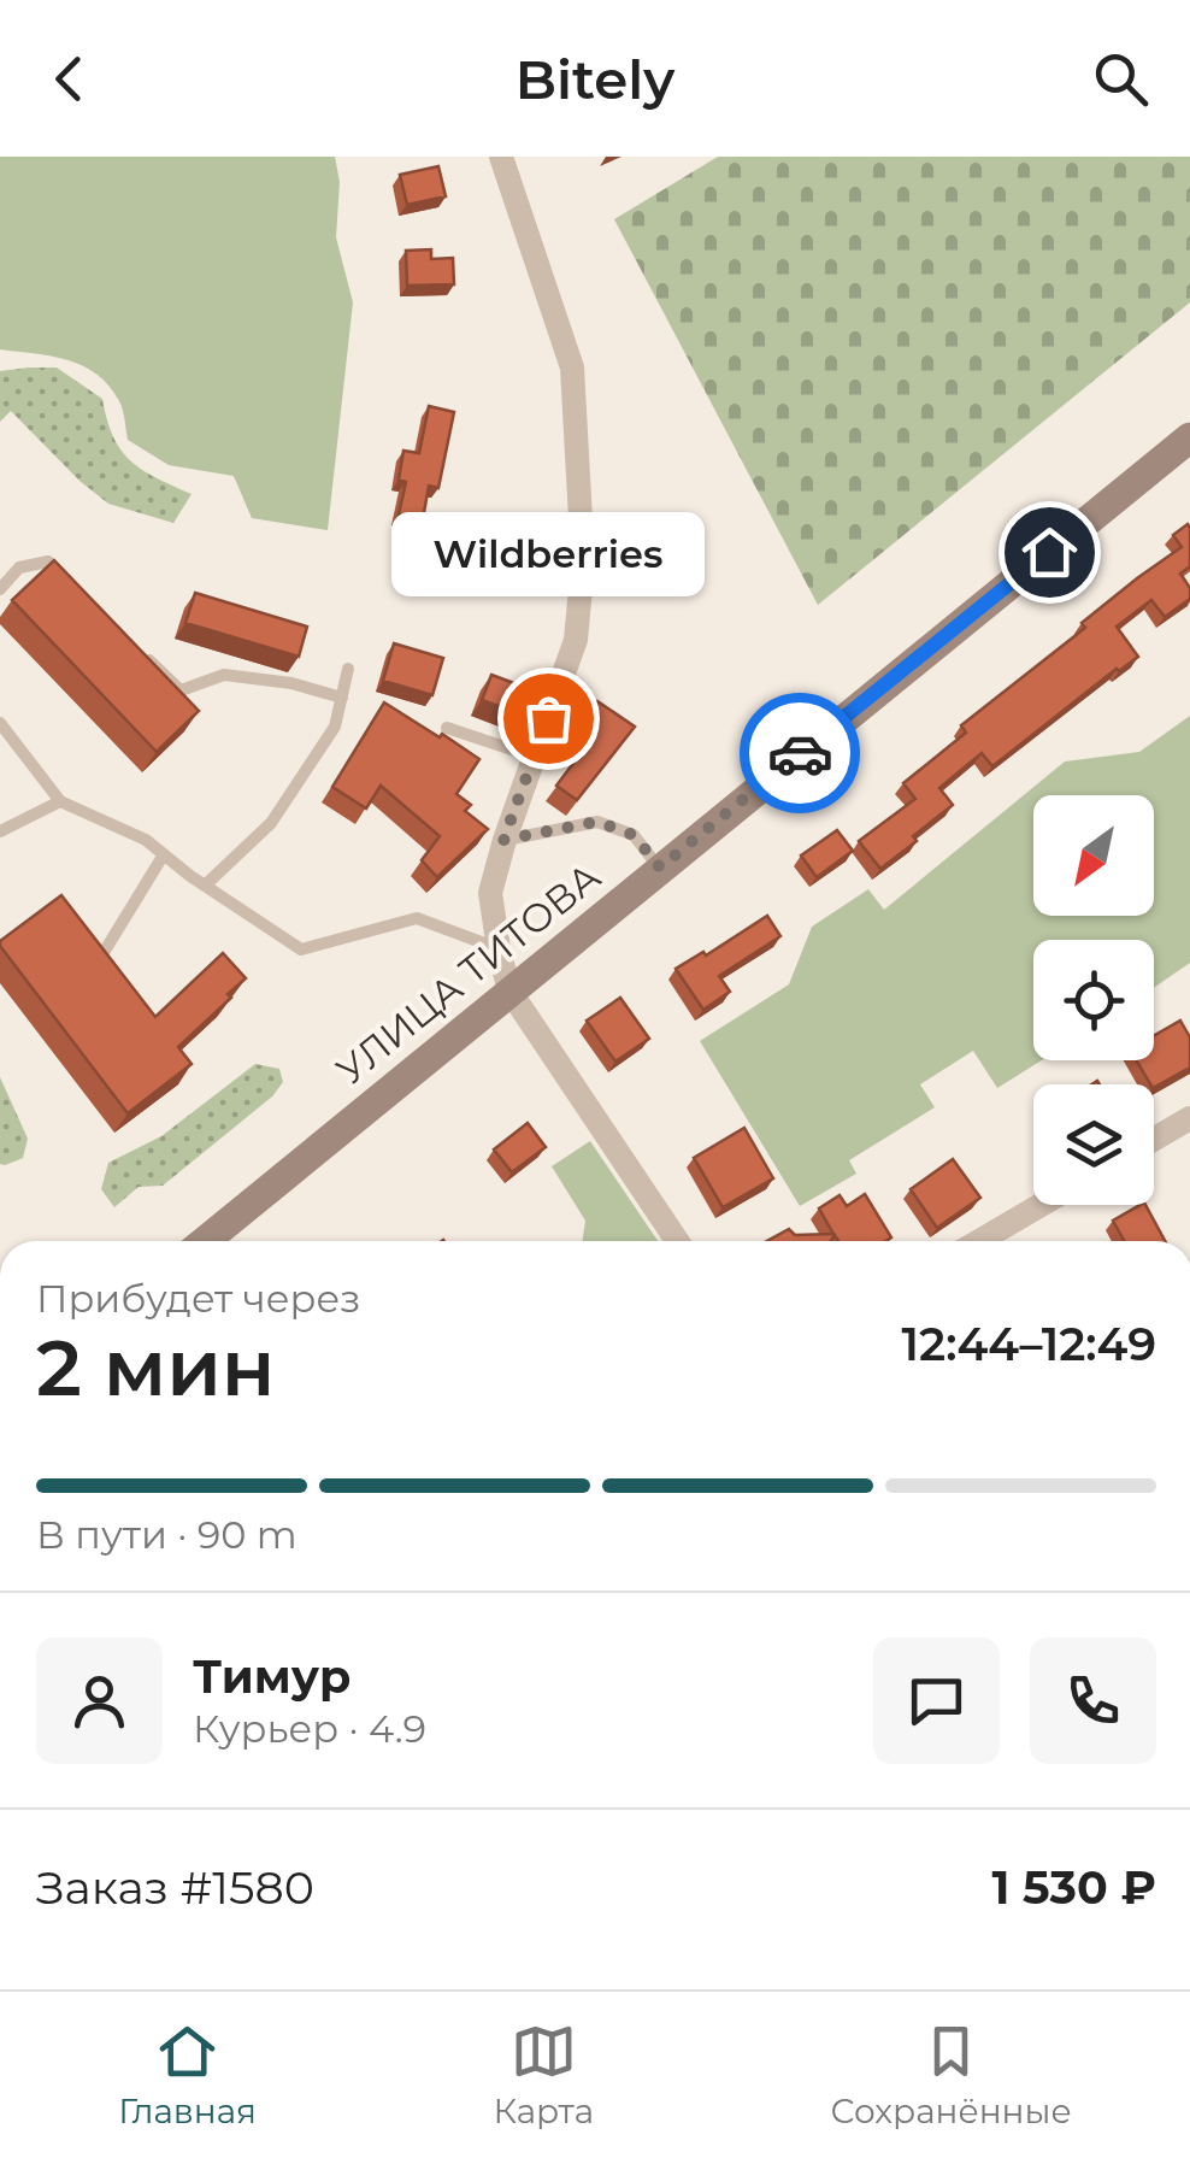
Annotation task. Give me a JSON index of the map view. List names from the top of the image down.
{
  "streets": {
    "main road": ["УЛИЦА ТИТОВА"]
  },
  "places": ["Wildberries"],
  "north": "bottom left",
  "page": {
    "header": "Bitely",
    "bubble": "Wildberries",
    "heading": ["2 мин", "Прибудет через", "12:44–12:49"],
    "panel": [
      "Тимур",
      "Курьер · 4.9",
      "Заказ #1580",
      "1 530 ₽"
    ],
    "bar": "В пути · 90 m",
    "tabs": ["Главная", "Карта", "Сохранённые"]
  }
}
